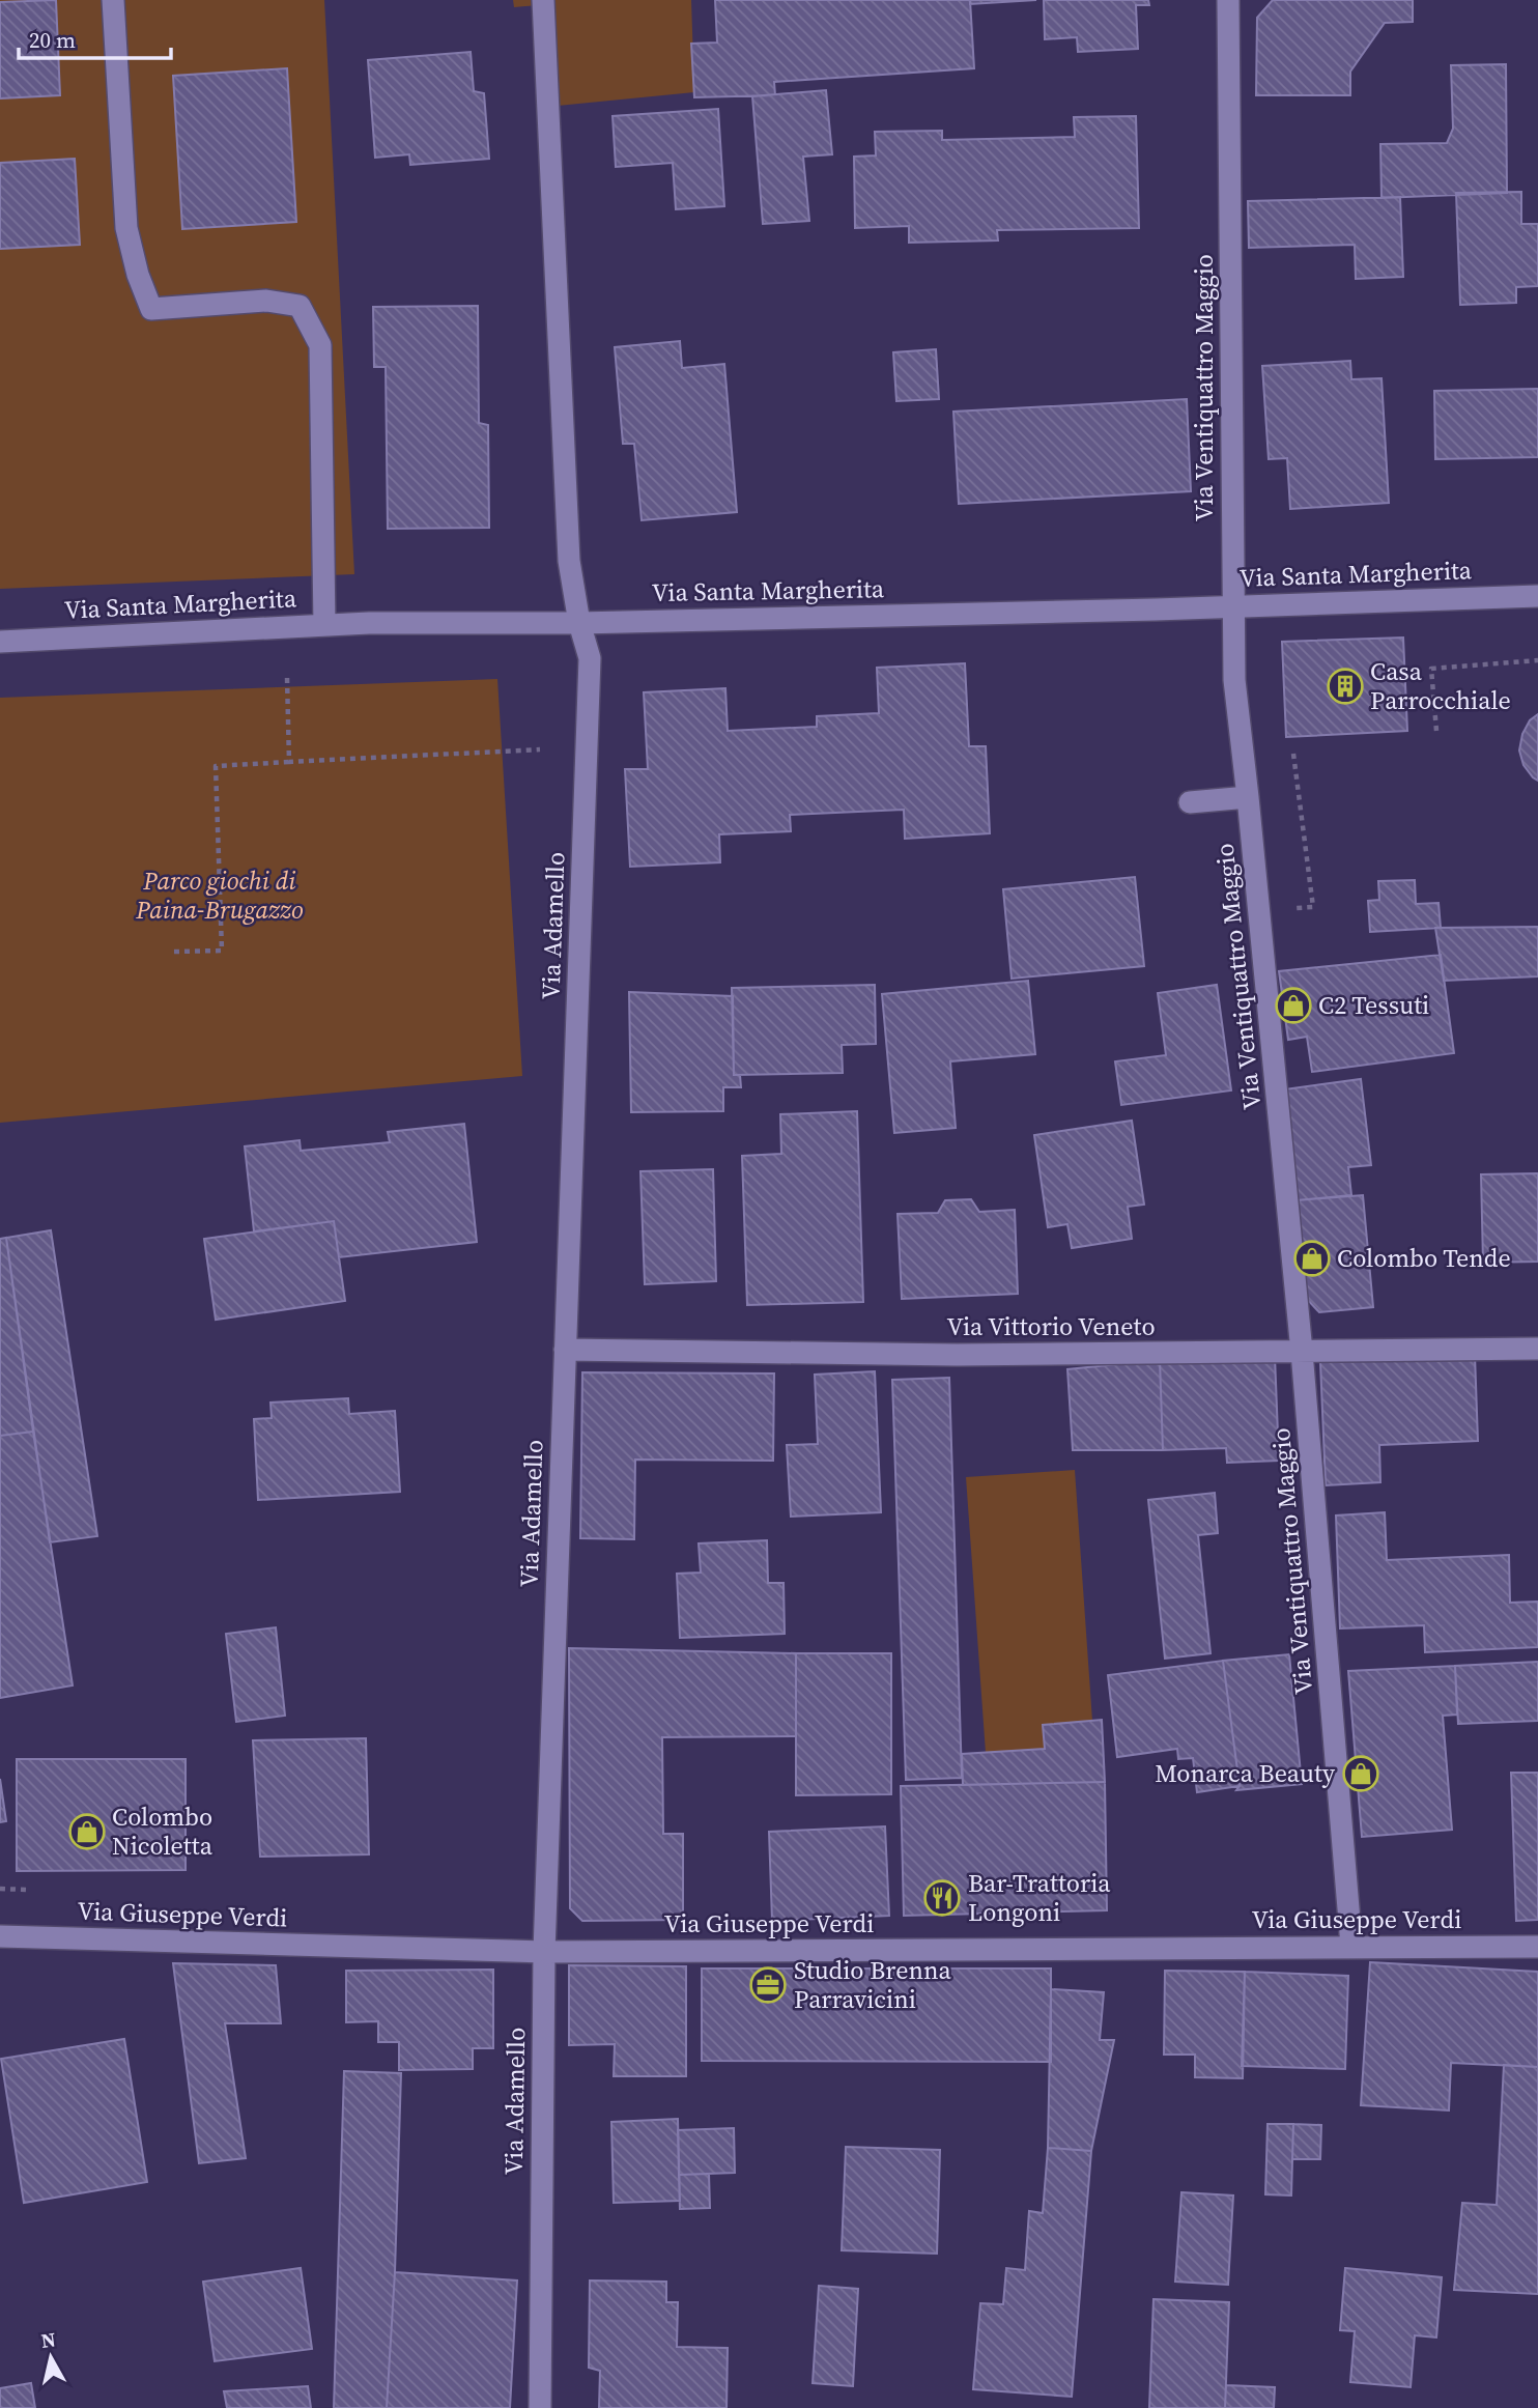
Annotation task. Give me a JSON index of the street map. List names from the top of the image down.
{
  "streets": {
    "street": [
      "Via Ventiquattro Maggio",
      "Via Santa Margherita",
      "Via Adamello",
      "Via Vittorio Veneto",
      "Via Giuseppe Verdi"
    ]
  },
  "crossings": [
    ["Via Ventiquattro Maggio", "Via Santa Margherita"],
    ["Via Ventiquattro Maggio", "Via Vittorio Veneto"],
    ["Via Ventiquattro Maggio", "Via Giuseppe Verdi"],
    ["Via Santa Margherita", "Via Adamello"],
    ["Via Adamello", "Via Vittorio Veneto"],
    ["Via Adamello", "Via Giuseppe Verdi"]
  ],
  "parks": ["Parco giochi di Paina-Brugazzo"],
  "places": {
    "building": ["Casa Parrocchiale"],
    "shop": [
      "C2 Tessuti",
      "Colombo Tende",
      "Monarca Beauty",
      "Colombo Nicoletta"
    ],
    "restaurant": ["Bar-Trattoria Longoni"],
    "office": ["Studio Brenna Parravicini"]
  },
  "scale_bar": "20 m",
  "north": "top"
}
